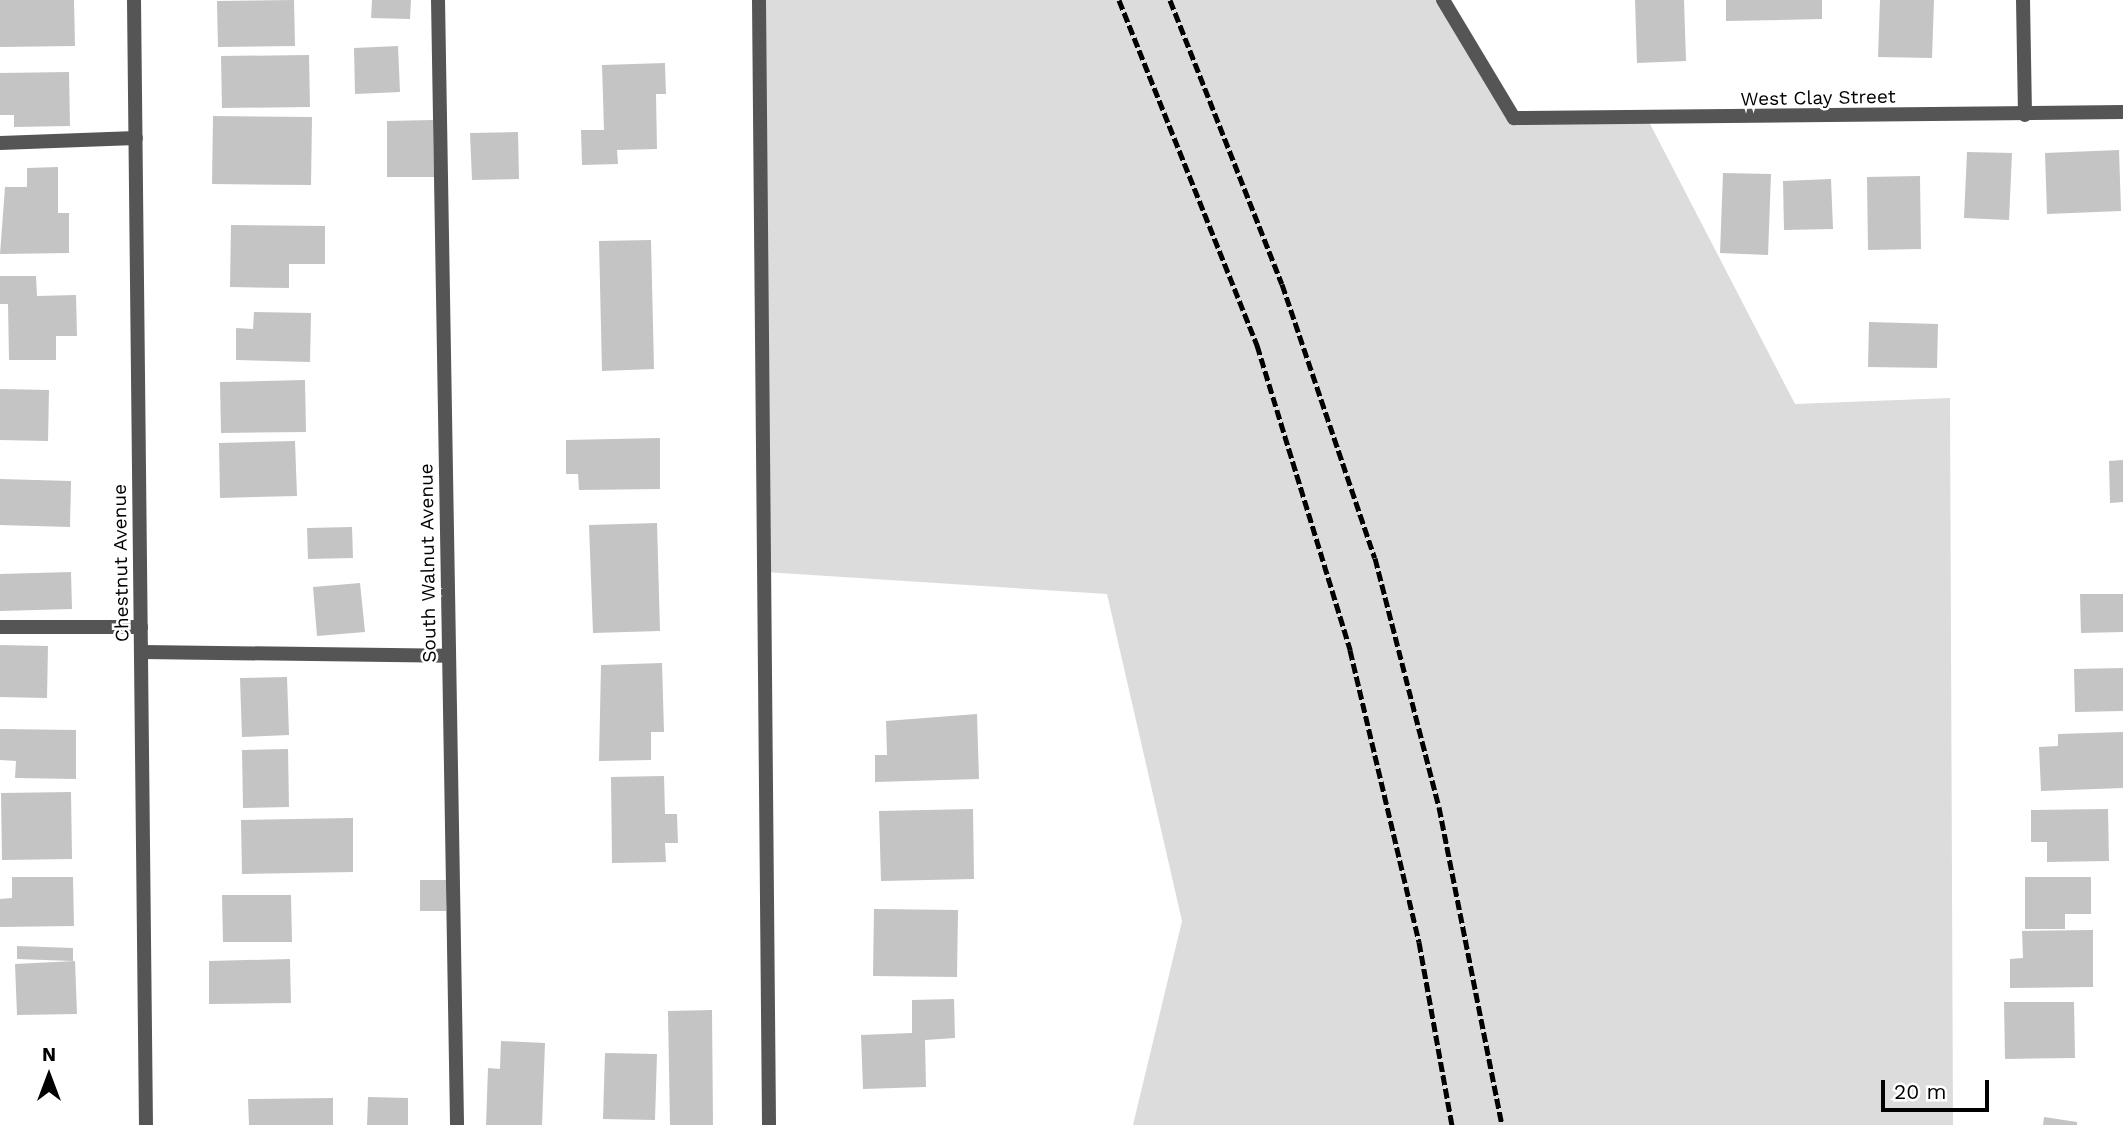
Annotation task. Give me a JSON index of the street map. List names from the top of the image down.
{
  "streets": {
    "street": ["West Clay Street", "Chestnut Avenue", "South Walnut Avenue"]
  },
  "scale_bar": "20 m",
  "north": "top"
}
